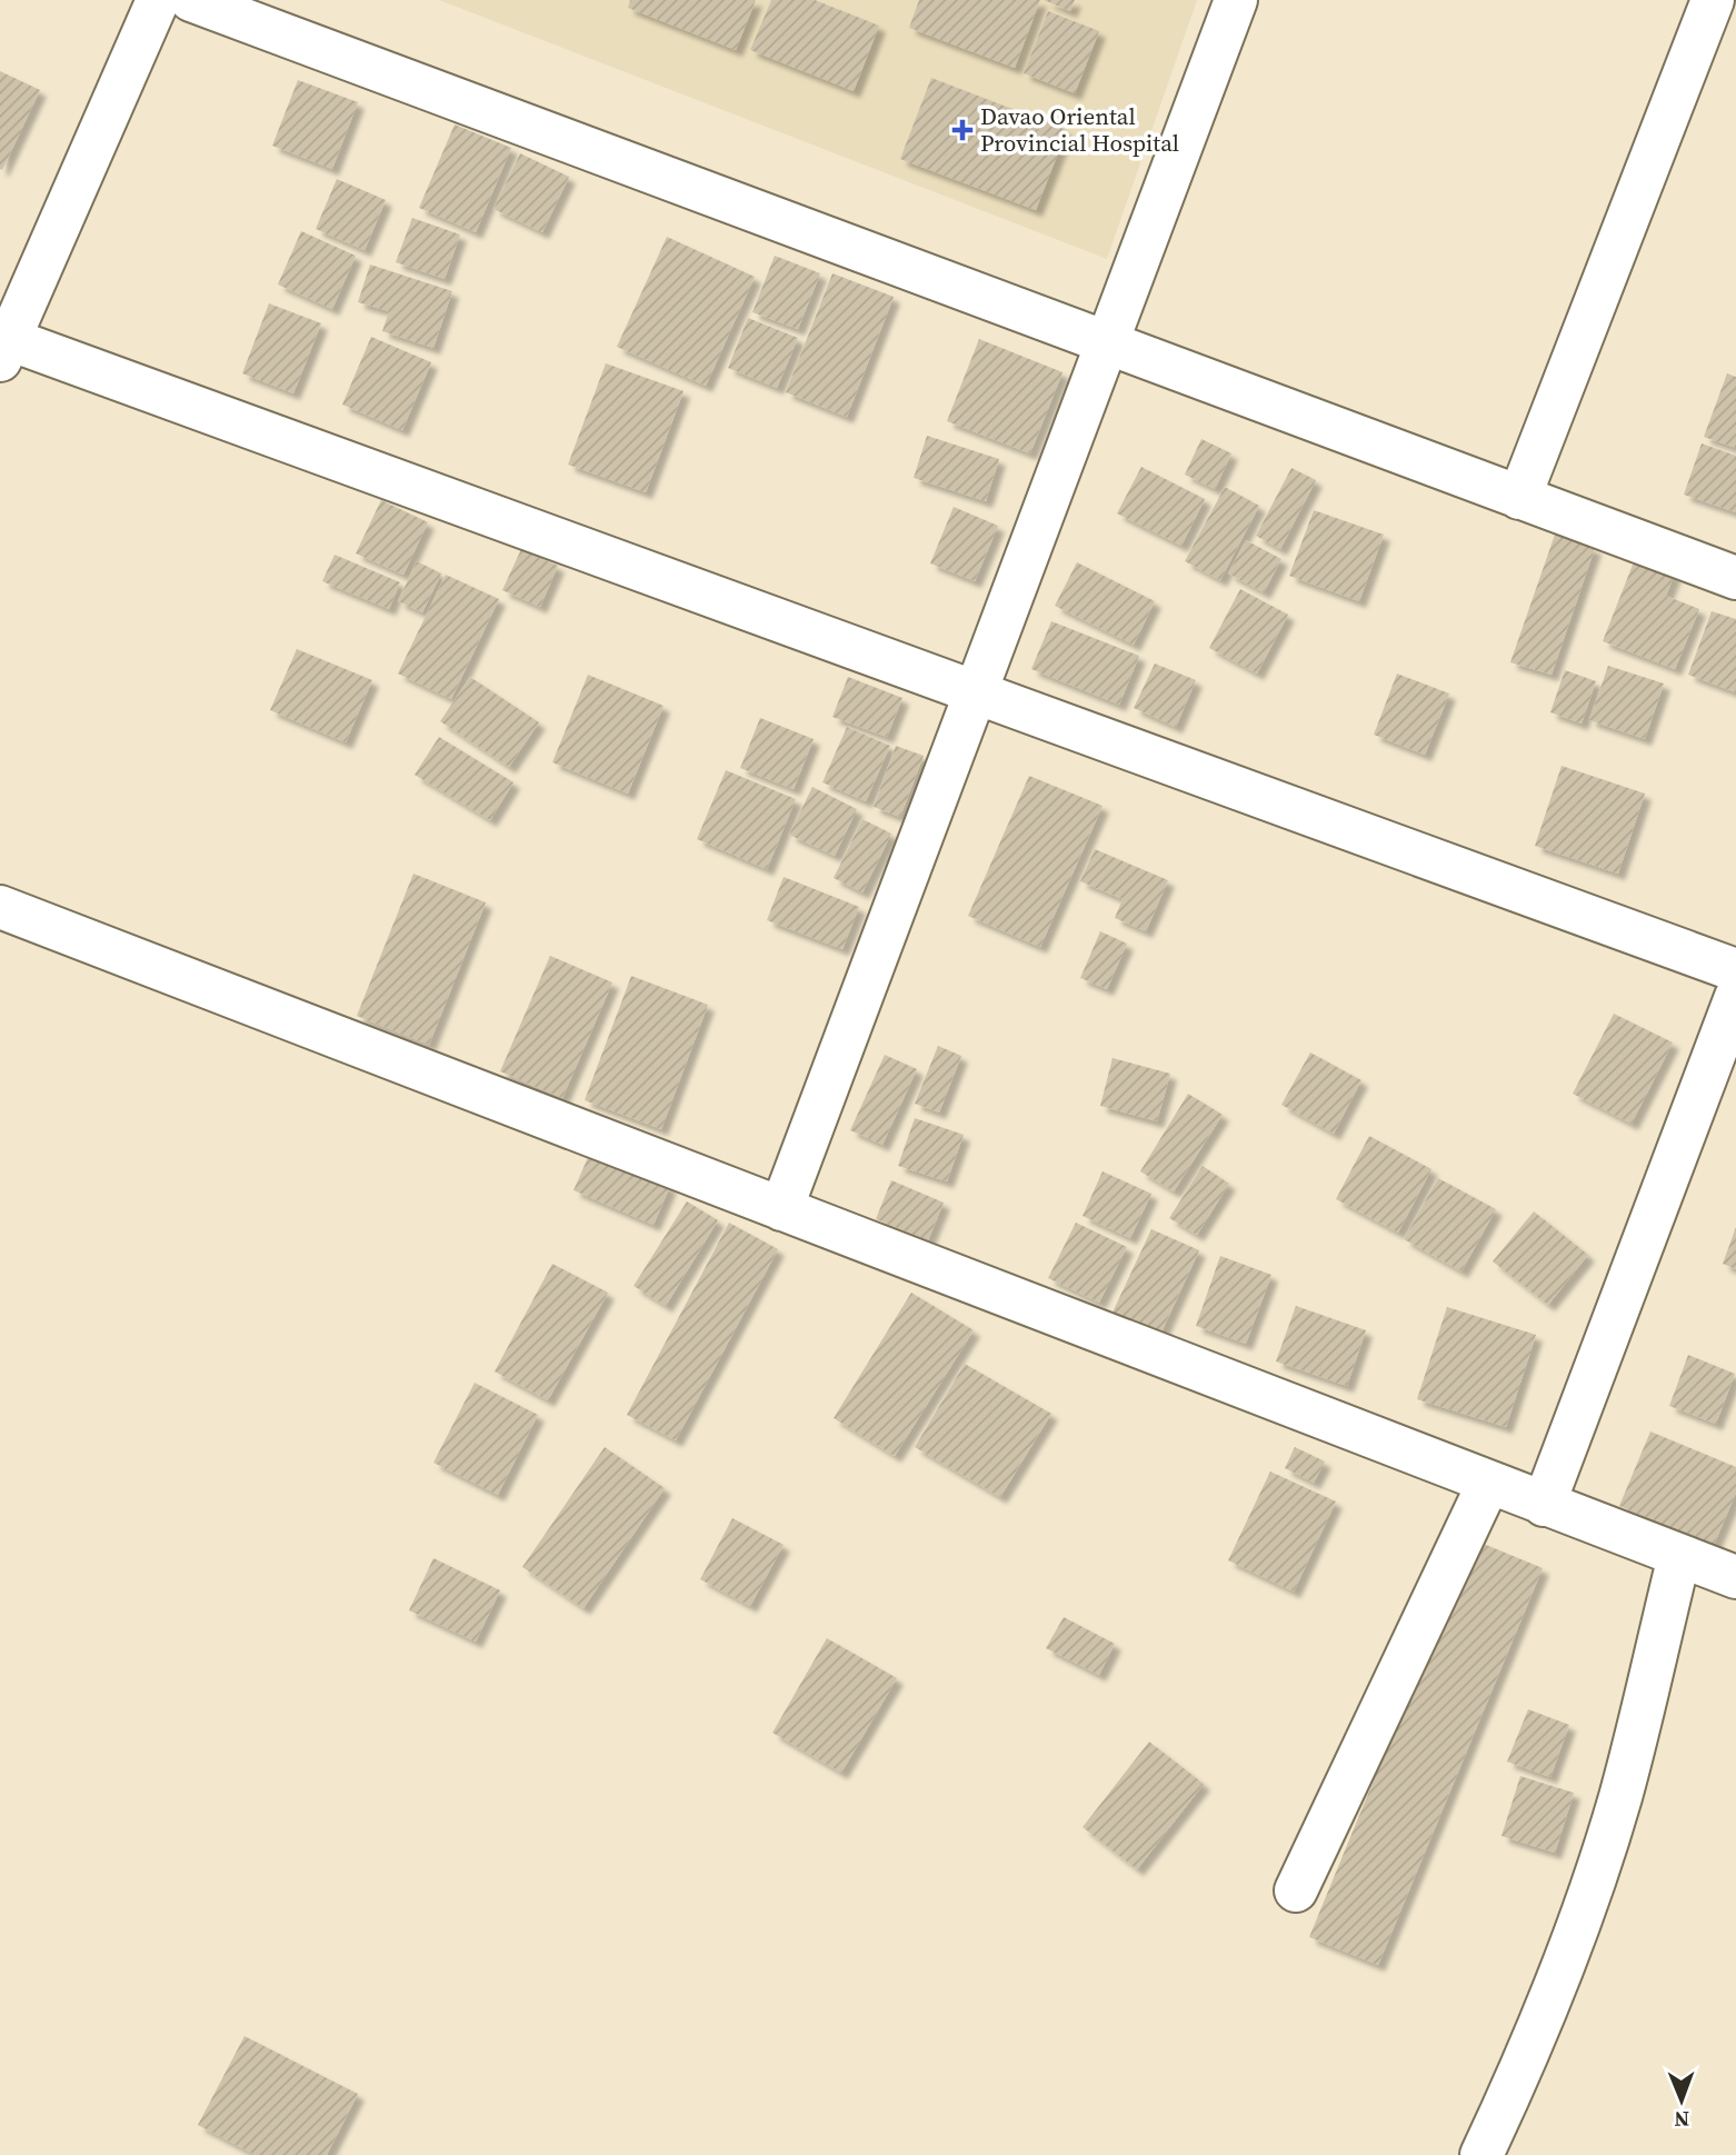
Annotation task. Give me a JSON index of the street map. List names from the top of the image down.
{
  "places": {
    "health": ["Davao Oriental Provincial Hospital"]
  },
  "north": "bottom"
}
